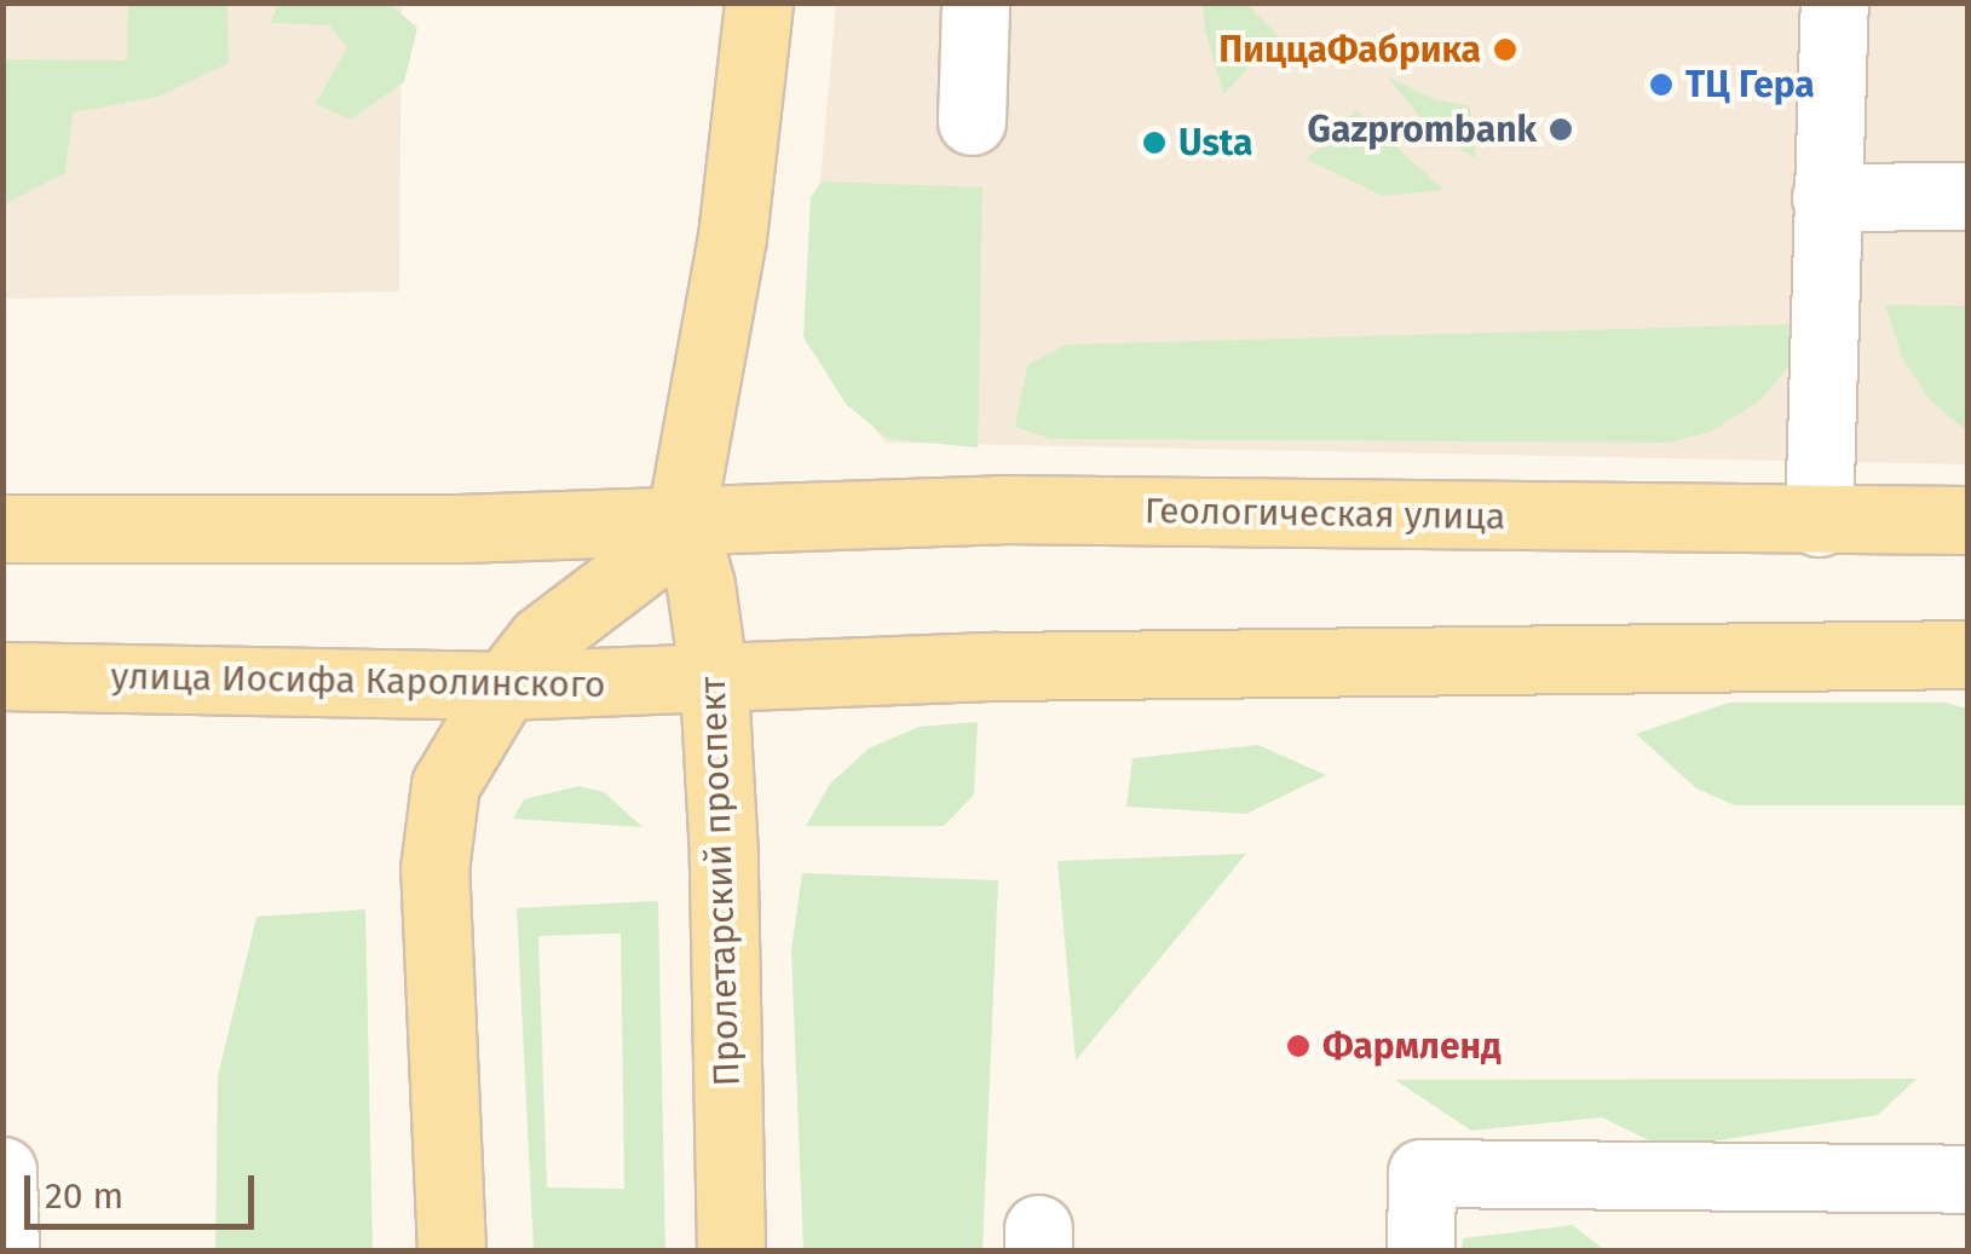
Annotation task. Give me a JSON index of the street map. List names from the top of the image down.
{
  "streets": {
    "main road": ["Геологическая улица", "улица Иосифа Каролинского", "Пролетарский проспект"]
  },
  "crossings": [
    ["Геологическая улица", "Пролетарский проспект"],
    ["улица Иосифа Каролинского", "Пролетарский проспект"]
  ],
  "places": [
    "ПиццаФабрика",
    "ТЦ Гера",
    "Gazprombank",
    "Usta",
    "Фармленд"
  ],
  "scale_bar": "20 m"
}
